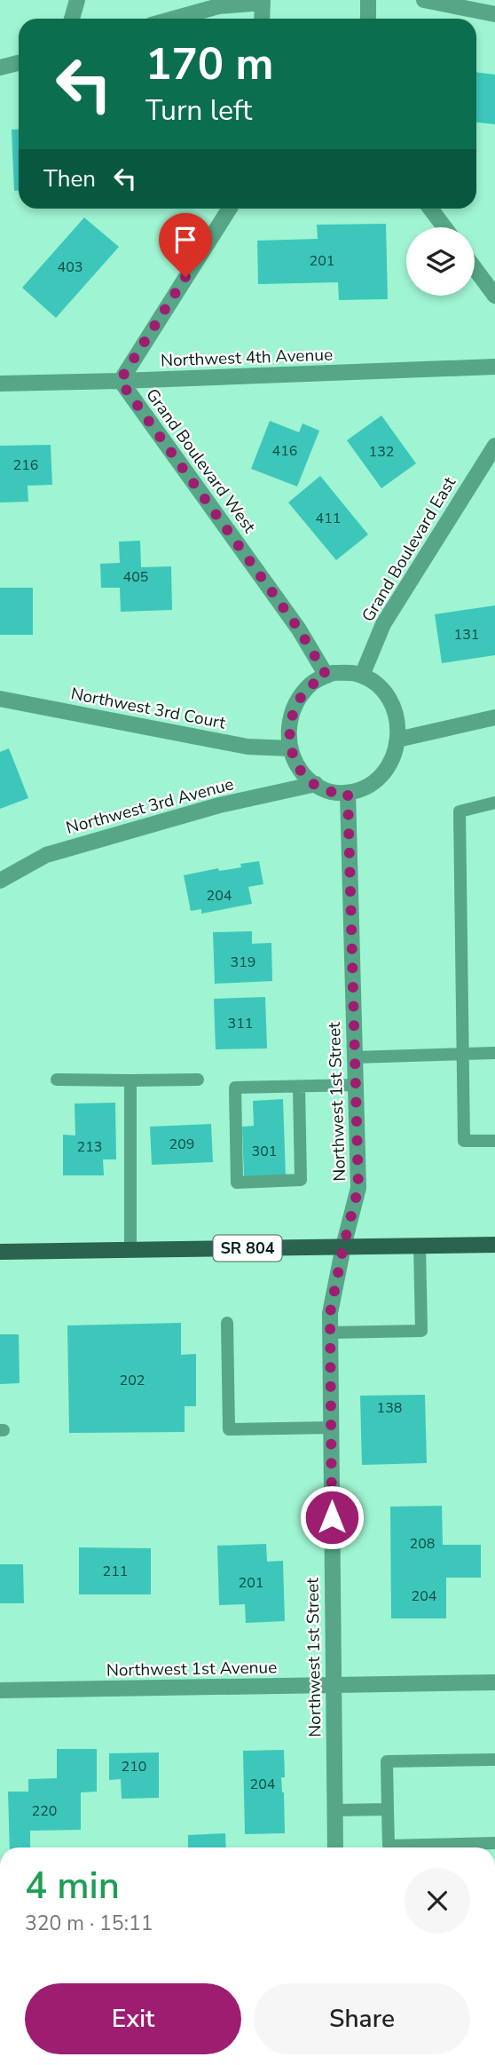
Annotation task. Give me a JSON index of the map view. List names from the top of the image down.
{
  "streets": {
    "main road": ["SR 804"],
    "street": [
      "Northwest 4th Avenue",
      "Grand Boulevard West",
      "Grand Boulevard East",
      "Northwest 3rd Court",
      "Northwest 3rd Avenue",
      "Northwest 1st Street",
      "Northwest 1st Avenue"
    ]
  },
  "crossings": [
    ["Northwest 4th Avenue", "Grand Boulevard West"],
    ["Grand Boulevard West", "Grand Boulevard East"],
    ["Grand Boulevard West", "Northwest 3rd Court"],
    ["Grand Boulevard West", "Northwest 3rd Avenue"],
    ["Grand Boulevard West", "Northwest 1st Street"],
    ["Grand Boulevard East", "Northwest 3rd Court"],
    ["Grand Boulevard East", "Northwest 3rd Avenue"],
    ["Grand Boulevard East", "Northwest 1st Street"],
    ["Northwest 3rd Court", "Northwest 3rd Avenue"],
    ["Northwest 3rd Court", "Northwest 1st Street"],
    ["Northwest 3rd Avenue", "Northwest 1st Street"],
    ["Northwest 1st Street", "SR 804"],
    ["Northwest 1st Street", "Northwest 1st Avenue"]
  ],
  "house_numbers": [
    "201",
    "403",
    "416",
    "132",
    "216",
    "411",
    "405",
    "131",
    "204",
    "319",
    "311",
    "209",
    "213",
    "301",
    "202",
    "138",
    "208",
    "211",
    "201",
    "204",
    "210",
    "204",
    "220"
  ],
  "page": {
    "turn": ["170 m", "Turn left"],
    "then": "Then",
    "heading": ["4 min", "320 m · 15:11"],
    "buttons": ["Exit", "Share"]
  }
}
